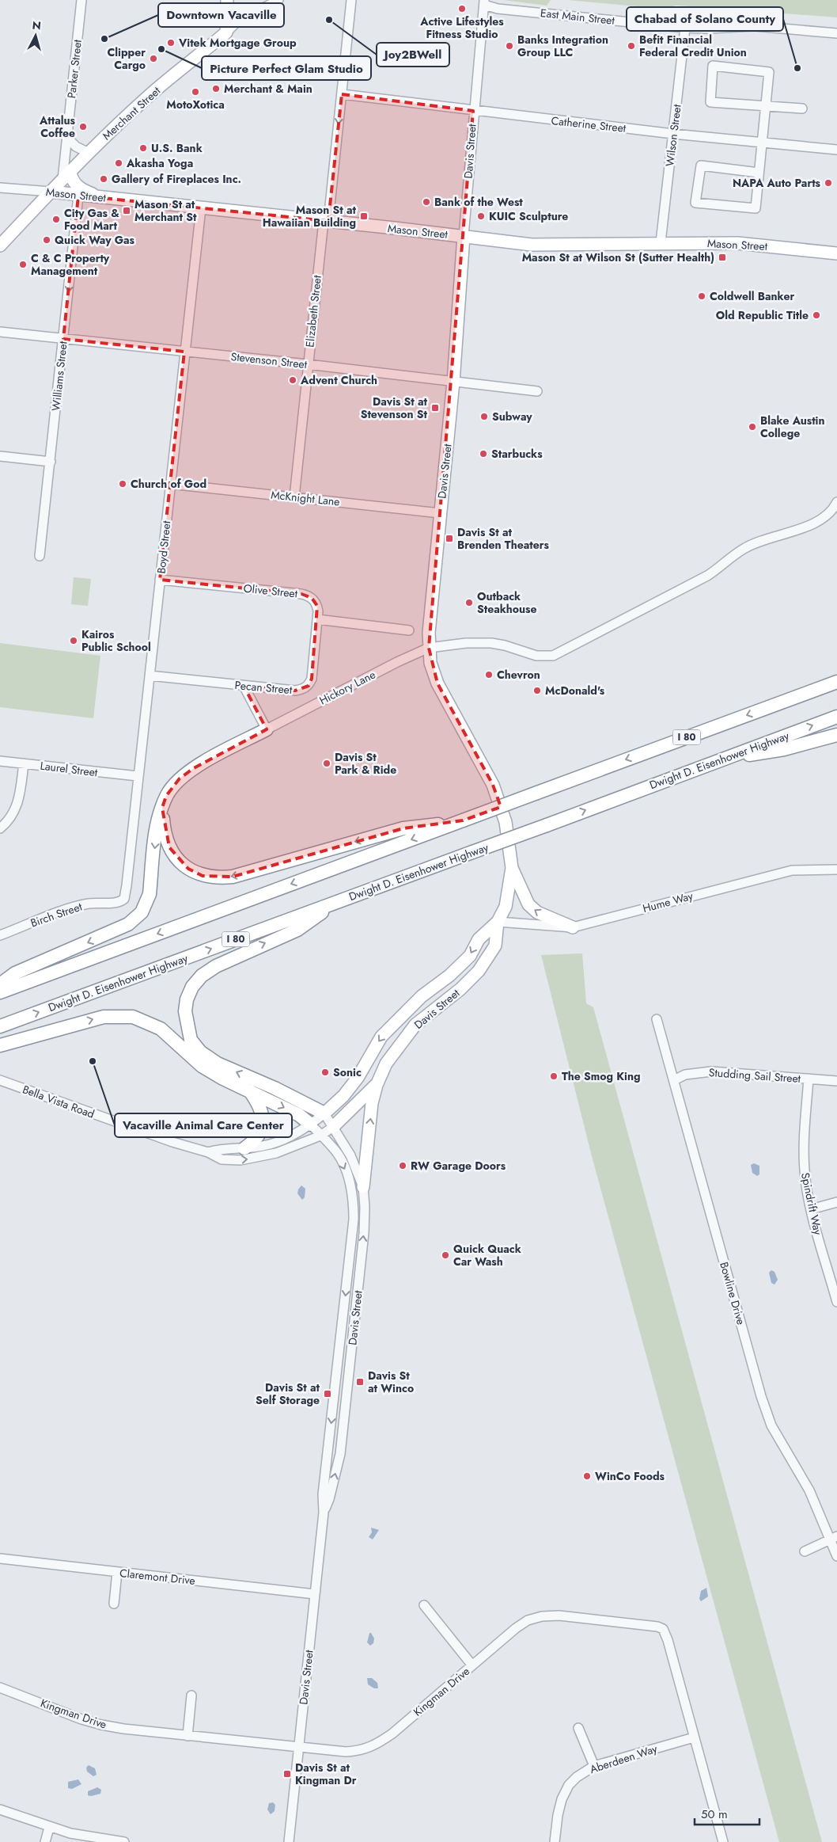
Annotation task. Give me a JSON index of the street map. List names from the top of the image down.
{
  "streets": {
    "highway": ["I 80", "Dwight D. Eisenhower Highway"],
    "main road": ["Merchant Street", "Davis Street", "Mason Street"],
    "street": [
      "East Main Street",
      "Parker Street",
      "Catherine Street",
      "Wilson Street",
      "Elizabeth Street",
      "Stevenson Street",
      "Williams Street",
      "McKnight Lane",
      "Boyd Street",
      "Olive Street",
      "Pecan Street",
      "Hickory Lane",
      "Laurel Street",
      "Hume Way",
      "Birch Street",
      "Studding Sail Street",
      "Bella Vista Road",
      "Spindrift Way",
      "Bowline Drive",
      "Claremont Drive",
      "Kingman Drive",
      "Aberdeen Way"
    ]
  },
  "crossings": [
    ["East Main Street", "Wilson Street"],
    ["East Main Street", "Davis Street"],
    ["Parker Street", "Merchant Street"],
    ["Merchant Street", "Mason Street"],
    ["Catherine Street", "Wilson Street"],
    ["Catherine Street", "Davis Street"],
    ["Catherine Street", "Elizabeth Street"],
    ["Wilson Street", "Mason Street"],
    ["Davis Street", "Mason Street"],
    ["Davis Street", "Stevenson Street"],
    ["Davis Street", "McKnight Lane"],
    ["Davis Street", "Hickory Lane"],
    ["Davis Street", "Hume Way"],
    ["Davis Street", "Bella Vista Road"],
    ["Davis Street", "Claremont Drive"],
    ["Davis Street", "Kingman Drive"],
    ["Mason Street", "Elizabeth Street"],
    ["Mason Street", "Williams Street"],
    ["Mason Street", "Boyd Street"],
    ["Elizabeth Street", "Stevenson Street"],
    ["Elizabeth Street", "McKnight Lane"],
    ["Stevenson Street", "Williams Street"],
    ["Stevenson Street", "Boyd Street"],
    ["McKnight Lane", "Boyd Street"],
    ["Boyd Street", "Olive Street"],
    ["Boyd Street", "Pecan Street"],
    ["Boyd Street", "Laurel Street"],
    ["Boyd Street", "Birch Street"],
    ["Olive Street", "Pecan Street"],
    ["Studding Sail Street", "Spindrift Way"],
    ["Studding Sail Street", "Bowline Drive"],
    ["Kingman Drive", "Aberdeen Way"]
  ],
  "one_way": ["Williams Street"],
  "places": {
    "other": [
      "Active Lifestyles Fitness Studio",
      "Joy2BWell",
      "Downtown Vacaville",
      "Vitek Mortgage Group",
      "Banks Integration Group LLC",
      "Befit Financial Federal Credit Union",
      "Picture Perfect Glam Studio",
      "Clipper Cargo",
      "Chabad of Solano County",
      "Merchant & Main",
      "MotoXotica",
      "Attalus Coffee",
      "U.S. Bank",
      "Akasha Yoga",
      "Gallery of Fireplaces Inc.",
      "NAPA Auto Parts",
      "Bank of the West",
      "KUIC Sculpture",
      "City Gas & Food Mart",
      "Quick Way Gas",
      "C & C Property Management",
      "Coldwell Banker",
      "Old Republic Title",
      "Advent Church",
      "Subway",
      "Blake Austin College",
      "Starbucks",
      "Church of God",
      "Outback Steakhouse",
      "Kairos Public School",
      "Chevron",
      "McDonald's",
      "Davis St Park & Ride",
      "Vacaville Animal Care Center",
      "Sonic",
      "The Smog King",
      "RW Garage Doors",
      "Quick Quack Car Wash",
      "WinCo Foods"
    ],
    "transit": [
      "Mason St at Merchant St",
      "Mason St at Hawaiian Building",
      "Mason St at Wilson St (Sutter Health)",
      "Davis St at Stevenson St",
      "Davis St at Brenden Theaters",
      "Davis St at Winco",
      "Davis St at Self Storage",
      "Davis St at Kingman Dr"
    ]
  },
  "scale_bar": "50 m",
  "north": "top"
}
